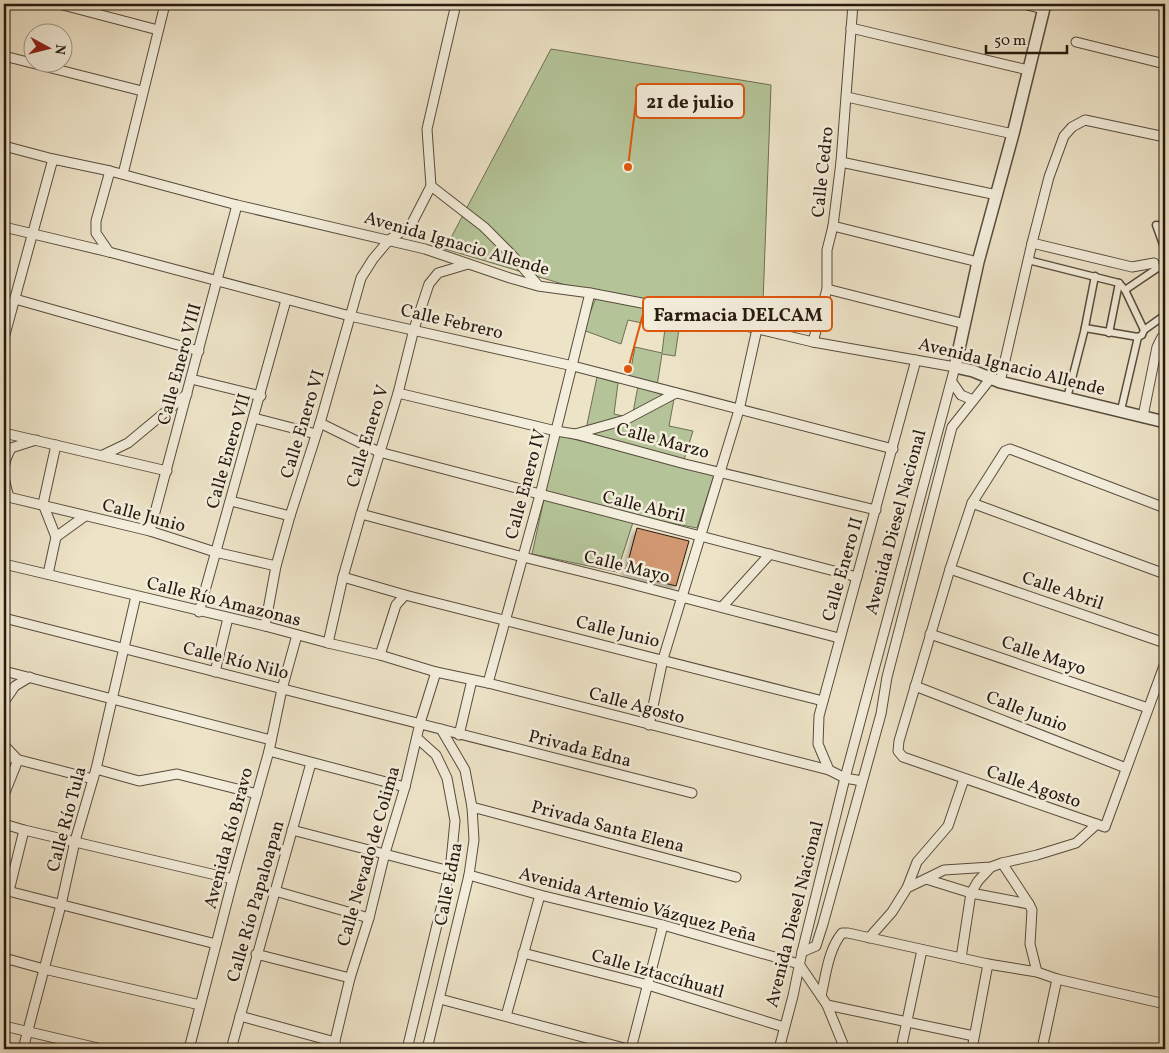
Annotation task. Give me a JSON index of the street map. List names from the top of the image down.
{
  "streets": {
    "street": [
      "Calle Cedro",
      "Avenida Ignacio Allende",
      "Calle Febrero",
      "Calle Enero VIII",
      "Calle Enero VI",
      "Calle Enero V",
      "Calle Marzo",
      "Calle Enero VII",
      "Calle Enero IV",
      "Calle Abril",
      "Calle Junio",
      "Avenida Diesel Nacional",
      "Calle Mayo",
      "Calle Enero II",
      "Calle Río Amazonas",
      "Calle Río Nilo",
      "Calle Agosto",
      "Privada Edna",
      "Calle Río Tula",
      "Privada Santa Elena",
      "Avenida Río Bravo",
      "Calle Nevado de Colima",
      "Calle Edna",
      "Calle Río Papaloapan",
      "Avenida Artemio Vázquez Peña",
      "Calle Iztaccíhuatl"
    ]
  },
  "crossings": [
    ["Calle Cedro", "Avenida Ignacio Allende"],
    ["Avenida Ignacio Allende", "Calle Enero VIII"],
    ["Avenida Ignacio Allende", "Calle Enero VI"],
    ["Avenida Ignacio Allende", "Calle Enero V"],
    ["Avenida Ignacio Allende", "Calle Enero IV"],
    ["Avenida Ignacio Allende", "Avenida Diesel Nacional"],
    ["Avenida Ignacio Allende", "Calle Enero II"],
    ["Calle Febrero", "Calle Enero VIII"],
    ["Calle Febrero", "Calle Enero VI"],
    ["Calle Febrero", "Calle Enero V"],
    ["Calle Febrero", "Calle Enero VII"],
    ["Calle Febrero", "Calle Enero IV"],
    ["Calle Febrero", "Calle Enero II"],
    ["Calle Enero VIII", "Calle Junio"],
    ["Calle Enero VI", "Calle Abril"],
    ["Calle Enero VI", "Calle Junio"],
    ["Calle Enero VI", "Calle Río Amazonas"],
    ["Calle Enero V", "Calle Marzo"],
    ["Calle Enero V", "Calle Abril"],
    ["Calle Enero V", "Calle Junio"],
    ["Calle Enero V", "Calle Mayo"],
    ["Calle Enero V", "Calle Río Amazonas"],
    ["Calle Marzo", "Calle Enero IV"],
    ["Calle Marzo", "Calle Enero II"],
    ["Calle Enero VII", "Calle Junio"],
    ["Calle Enero VII", "Calle Río Amazonas"],
    ["Calle Enero IV", "Calle Abril"],
    ["Calle Enero IV", "Calle Junio"],
    ["Calle Enero IV", "Calle Mayo"],
    ["Calle Enero IV", "Calle Agosto"],
    ["Calle Abril", "Calle Enero II"],
    ["Calle Junio", "Calle Enero II"],
    ["Calle Junio", "Calle Agosto"],
    ["Avenida Diesel Nacional", "Avenida Artemio Vázquez Peña"],
    ["Avenida Diesel Nacional", "Calle Iztaccíhuatl"],
    ["Calle Mayo", "Calle Enero II"],
    ["Calle Enero II", "Calle Agosto"],
    ["Calle Río Amazonas", "Calle Agosto"],
    ["Calle Río Amazonas", "Calle Río Tula"],
    ["Calle Río Amazonas", "Avenida Río Bravo"],
    ["Calle Río Amazonas", "Calle Nevado de Colima"],
    ["Calle Río Nilo", "Privada Edna"],
    ["Calle Río Nilo", "Calle Río Tula"],
    ["Calle Río Nilo", "Avenida Río Bravo"],
    ["Calle Río Nilo", "Calle Nevado de Colima"],
    ["Calle Río Nilo", "Calle Edna"],
    ["Calle Agosto", "Calle Nevado de Colima"],
    ["Privada Santa Elena", "Calle Edna"],
    ["Calle Edna", "Avenida Artemio Vázquez Peña"]
  ],
  "places": ["21 de julio", "Farmacia DELCAM"],
  "scale_bar": "50 m",
  "north": "right"
}
